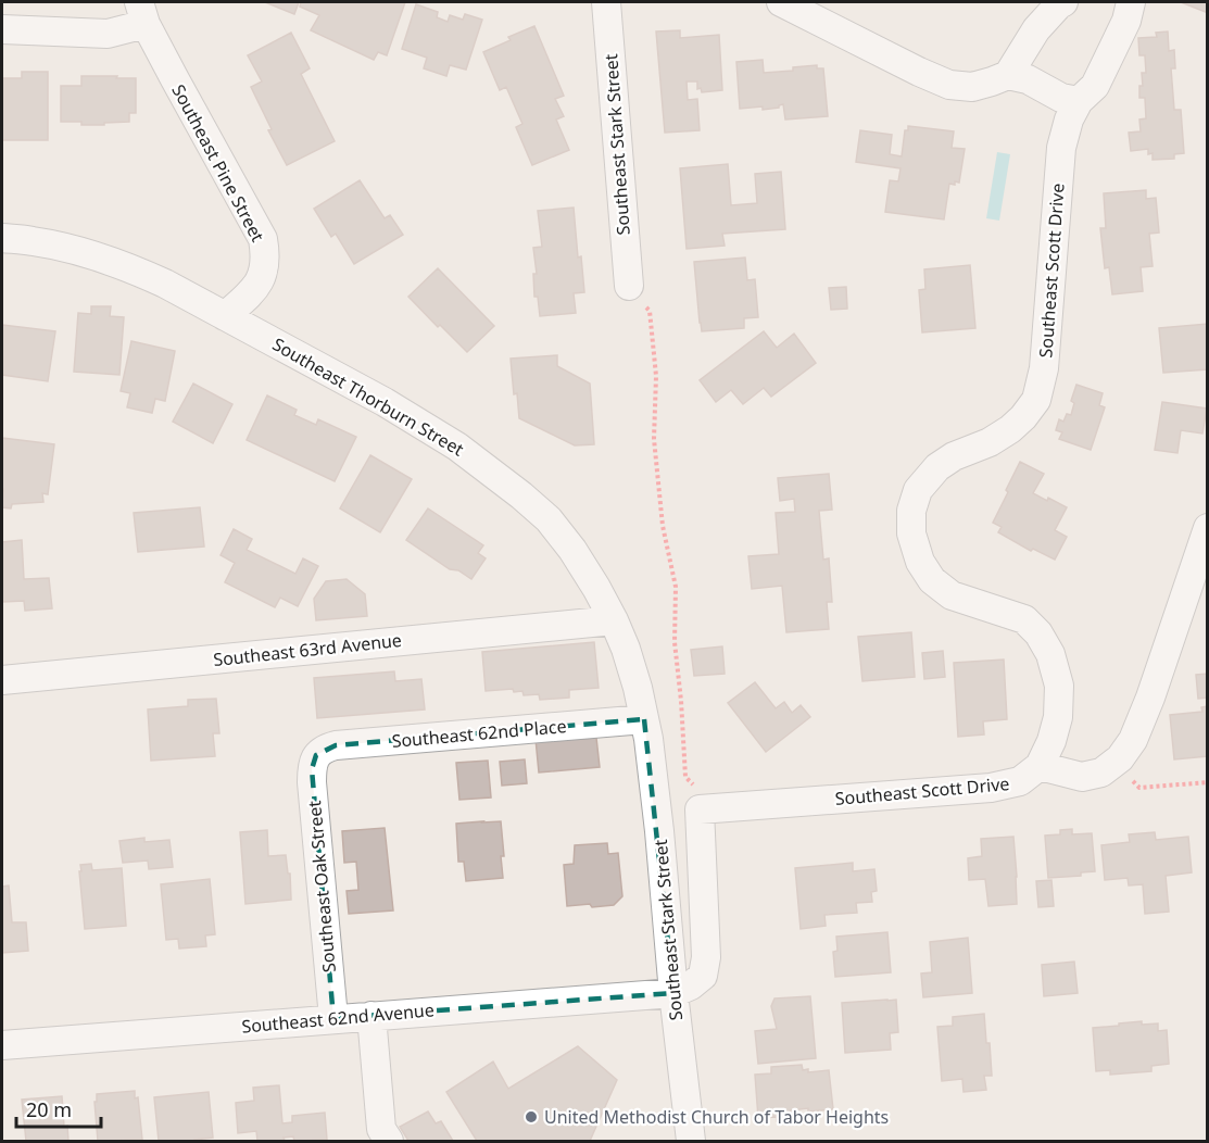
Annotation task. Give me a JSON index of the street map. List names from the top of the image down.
{
  "streets": {
    "street": [
      "Southeast Stark Street",
      "Southeast Pine Street",
      "Southeast Scott Drive",
      "Southeast Thorburn Street",
      "Southeast 63rd Avenue",
      "Southeast 62nd Place",
      "Southeast Oak Street",
      "Southeast 62nd Avenue"
    ]
  },
  "crossings": [
    ["Southeast Stark Street", "Southeast Thorburn Street"],
    ["Southeast Stark Street", "Southeast 62nd Place"],
    ["Southeast Stark Street", "Southeast 62nd Avenue"],
    ["Southeast Pine Street", "Southeast Thorburn Street"],
    ["Southeast Thorburn Street", "Southeast 63rd Avenue"],
    ["Southeast Thorburn Street", "Southeast 62nd Place"],
    ["Southeast 62nd Place", "Southeast Oak Street"],
    ["Southeast Oak Street", "Southeast 62nd Avenue"]
  ],
  "places": ["United Methodist Church of Tabor Heights"],
  "scale_bar": "20 m"
}
